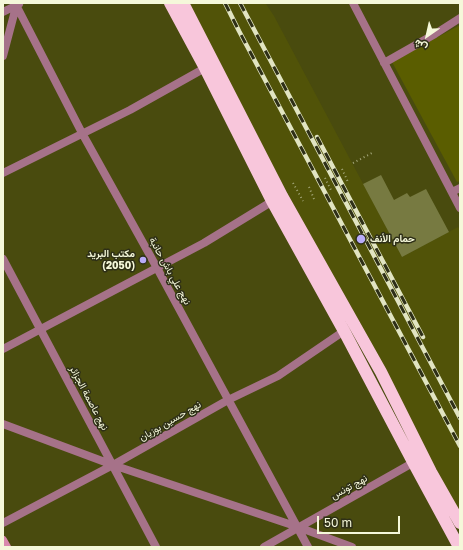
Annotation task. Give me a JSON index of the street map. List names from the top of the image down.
{
  "streets": {
    "street": [
      "نهج علي باش حانبة",
      "نهج عاصمة الجزائر",
      "نهج حسين بوزيان",
      "نهج تونس"
    ]
  },
  "crossings": [
    ["نهج علي باش حانبة", "نهج حسين بوزيان"],
    ["نهج علي باش حانبة", "نهج تونس"],
    ["نهج عاصمة الجزائر", "نهج حسين بوزيان"]
  ],
  "places": ["حمام الأنف", "مكتب البريد (2050)"],
  "scale_bar": "50 m",
  "north": "bottom left"
}
